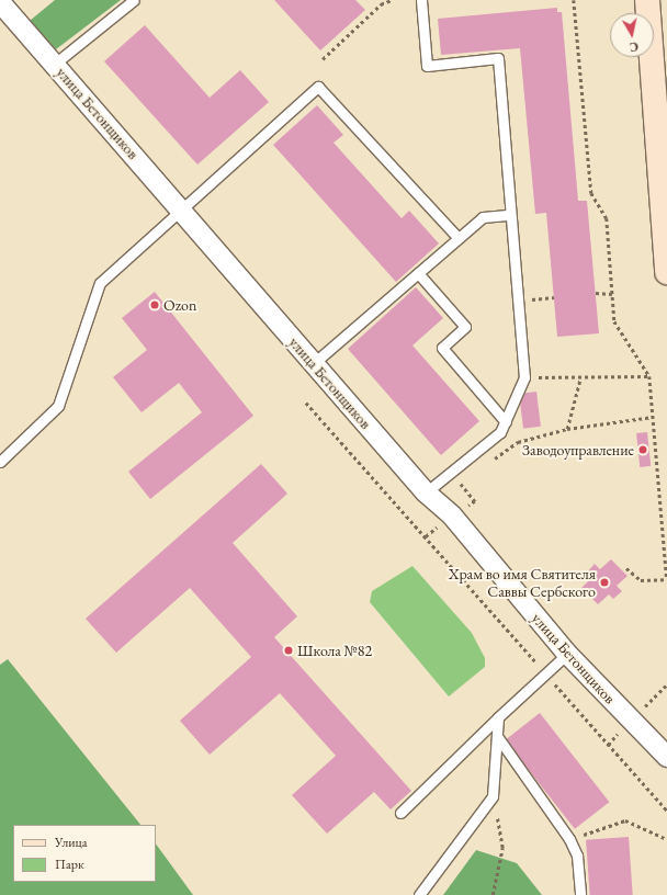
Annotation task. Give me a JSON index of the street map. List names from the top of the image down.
{
  "streets": {
    "street": ["улица Бетонщиков"]
  },
  "places": [
    "Ozon",
    "Заводоуправление",
    "Храм во имя Святителя Саввы Сербского",
    "Школа №82"
  ],
  "legend": ["Улица", "Парк"],
  "north": "bottom"
}
